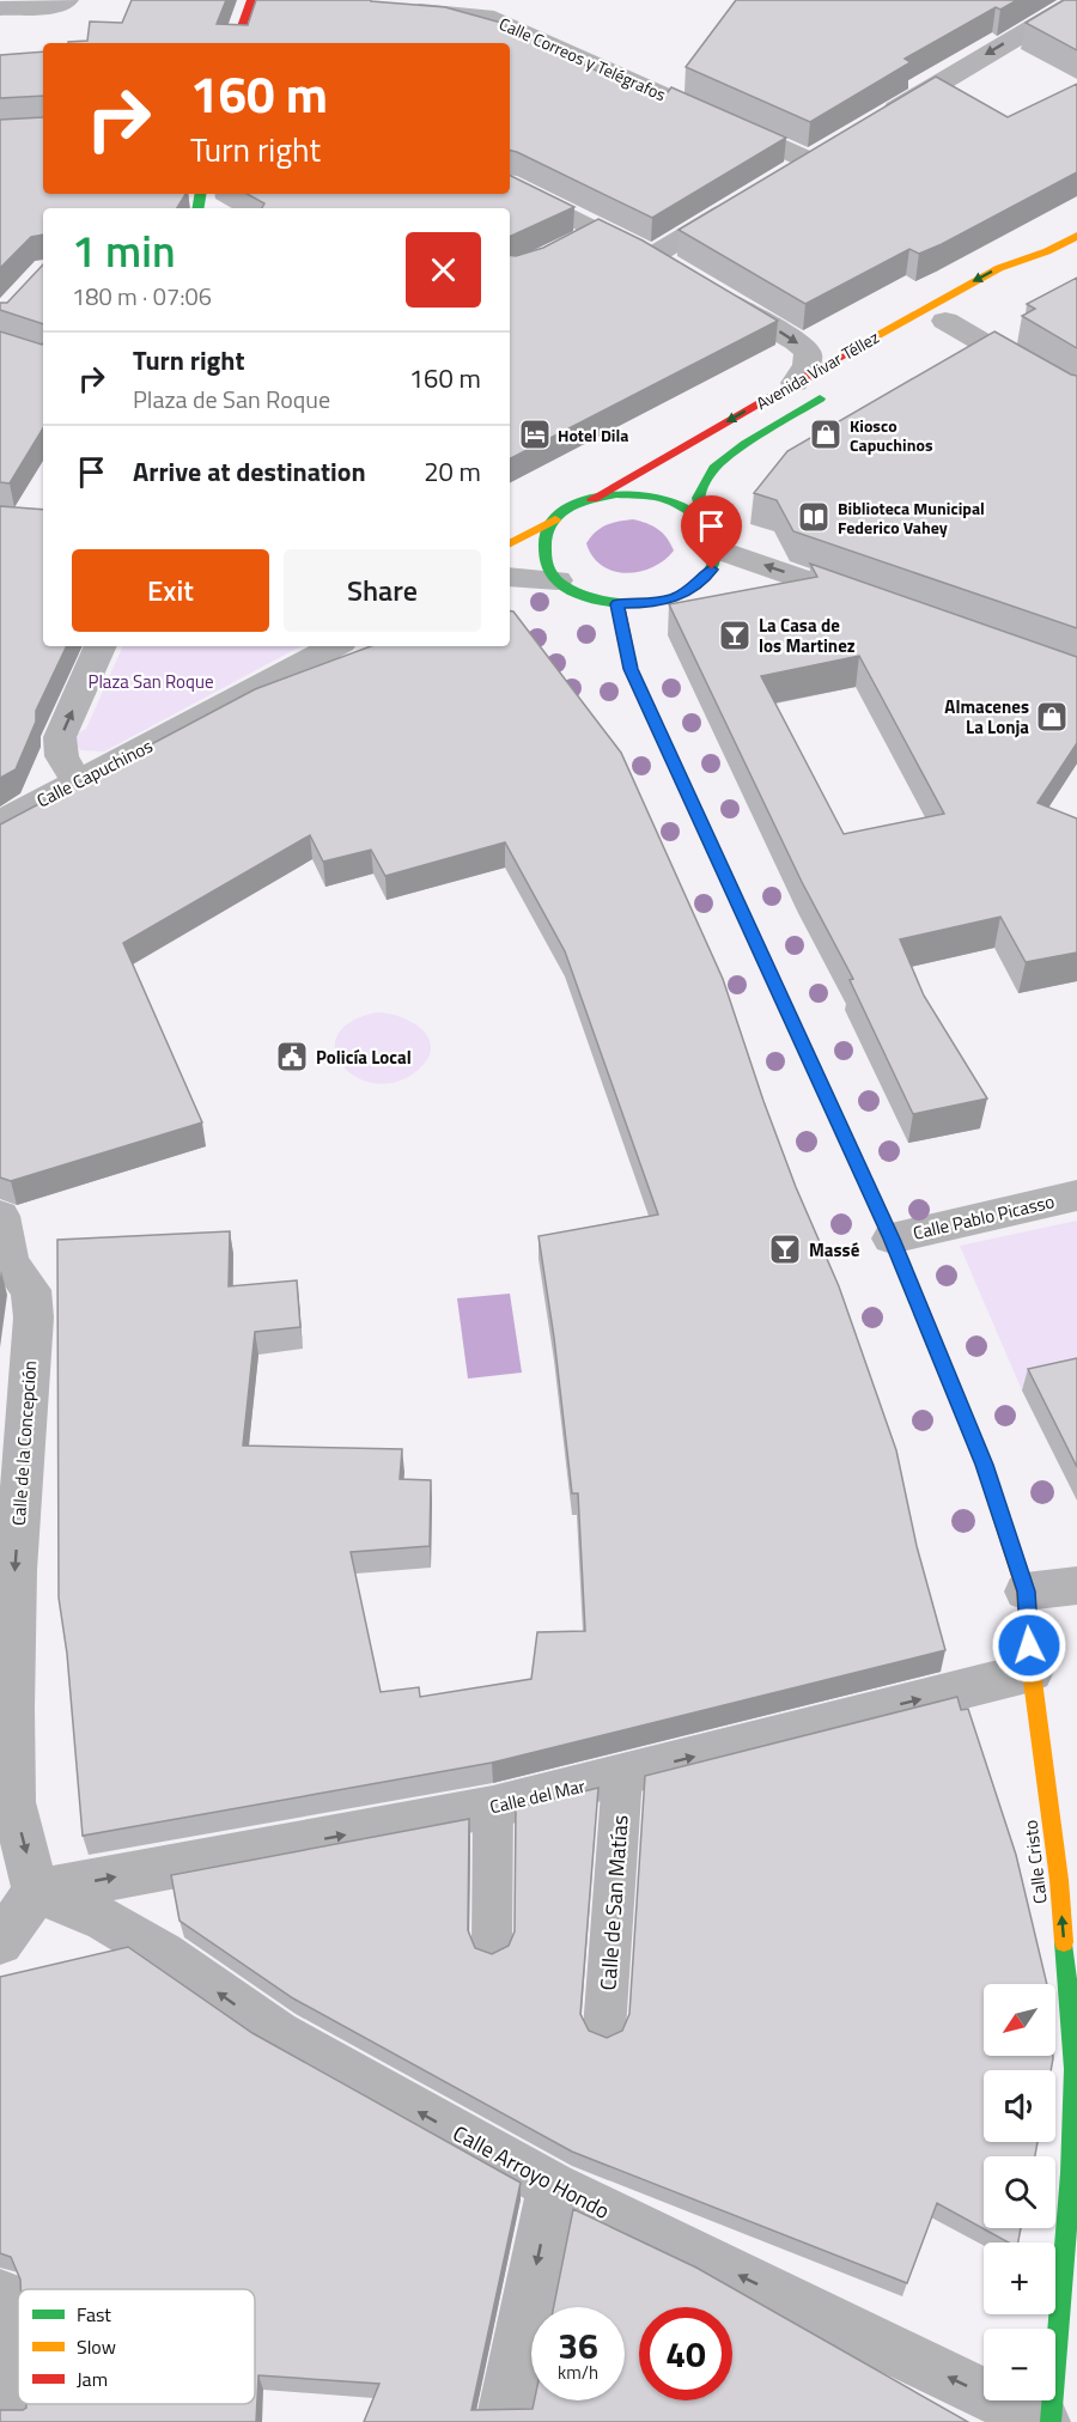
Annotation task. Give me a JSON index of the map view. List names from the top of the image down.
{
  "streets": {
    "street": [
      "Calle Correos y Telégrafos",
      "Avenida Vivar Téllez",
      "Calle Capuchinos",
      "Calle Pablo Picasso",
      "Calle de la Concepción",
      "Calle del Mar",
      "Calle Cristo",
      "Calle Arroyo Hondo"
    ],
    "lane": ["Calle de San Matías"]
  },
  "crossings": [
    ["Avenida Vivar Téllez", "Calle Cristo"],
    ["Calle Pablo Picasso", "Calle Cristo"],
    ["Calle de la Concepción", "Calle del Mar"],
    ["Calle de la Concepción", "Calle Arroyo Hondo"],
    ["Calle del Mar", "Calle Cristo"],
    ["Calle del Mar", "Calle de San Matías"],
    ["Calle del Mar", "Calle Arroyo Hondo"]
  ],
  "one_way": [
    "Calle de la Concepción",
    "Calle del Mar",
    "Calle Cristo",
    "Calle Arroyo Hondo"
  ],
  "parks": ["Plaza San Roque"],
  "places": {
    "hotel": ["Hotel Dila"],
    "shop": ["Kiosco Capuchinos", "Almacenes La Lonja"],
    "library": ["Biblioteca Municipal Federico Vahey"],
    "bar": ["La Casa de los Martinez", "Massé"],
    "public building": ["Policía Local"]
  },
  "legend": ["Fast", "Slow", "Jam"],
  "north": "bottom left",
  "page": {
    "turn": ["160 m", "Turn right"],
    "heading": ["1 min", "180 m · 07:06"],
    "list": [
      {
        "name": "Turn right",
        "note": "Plaza de San Roque",
        "value": "160 m"
      },
      {
        "name": "Arrive at destination",
        "value": "20 m"
      }
    ],
    "buttons": ["Exit", "Share"],
    "map_buttons": ["+", "−"],
    "speed": "36 km/h",
    "limit": "40"
  }
}
